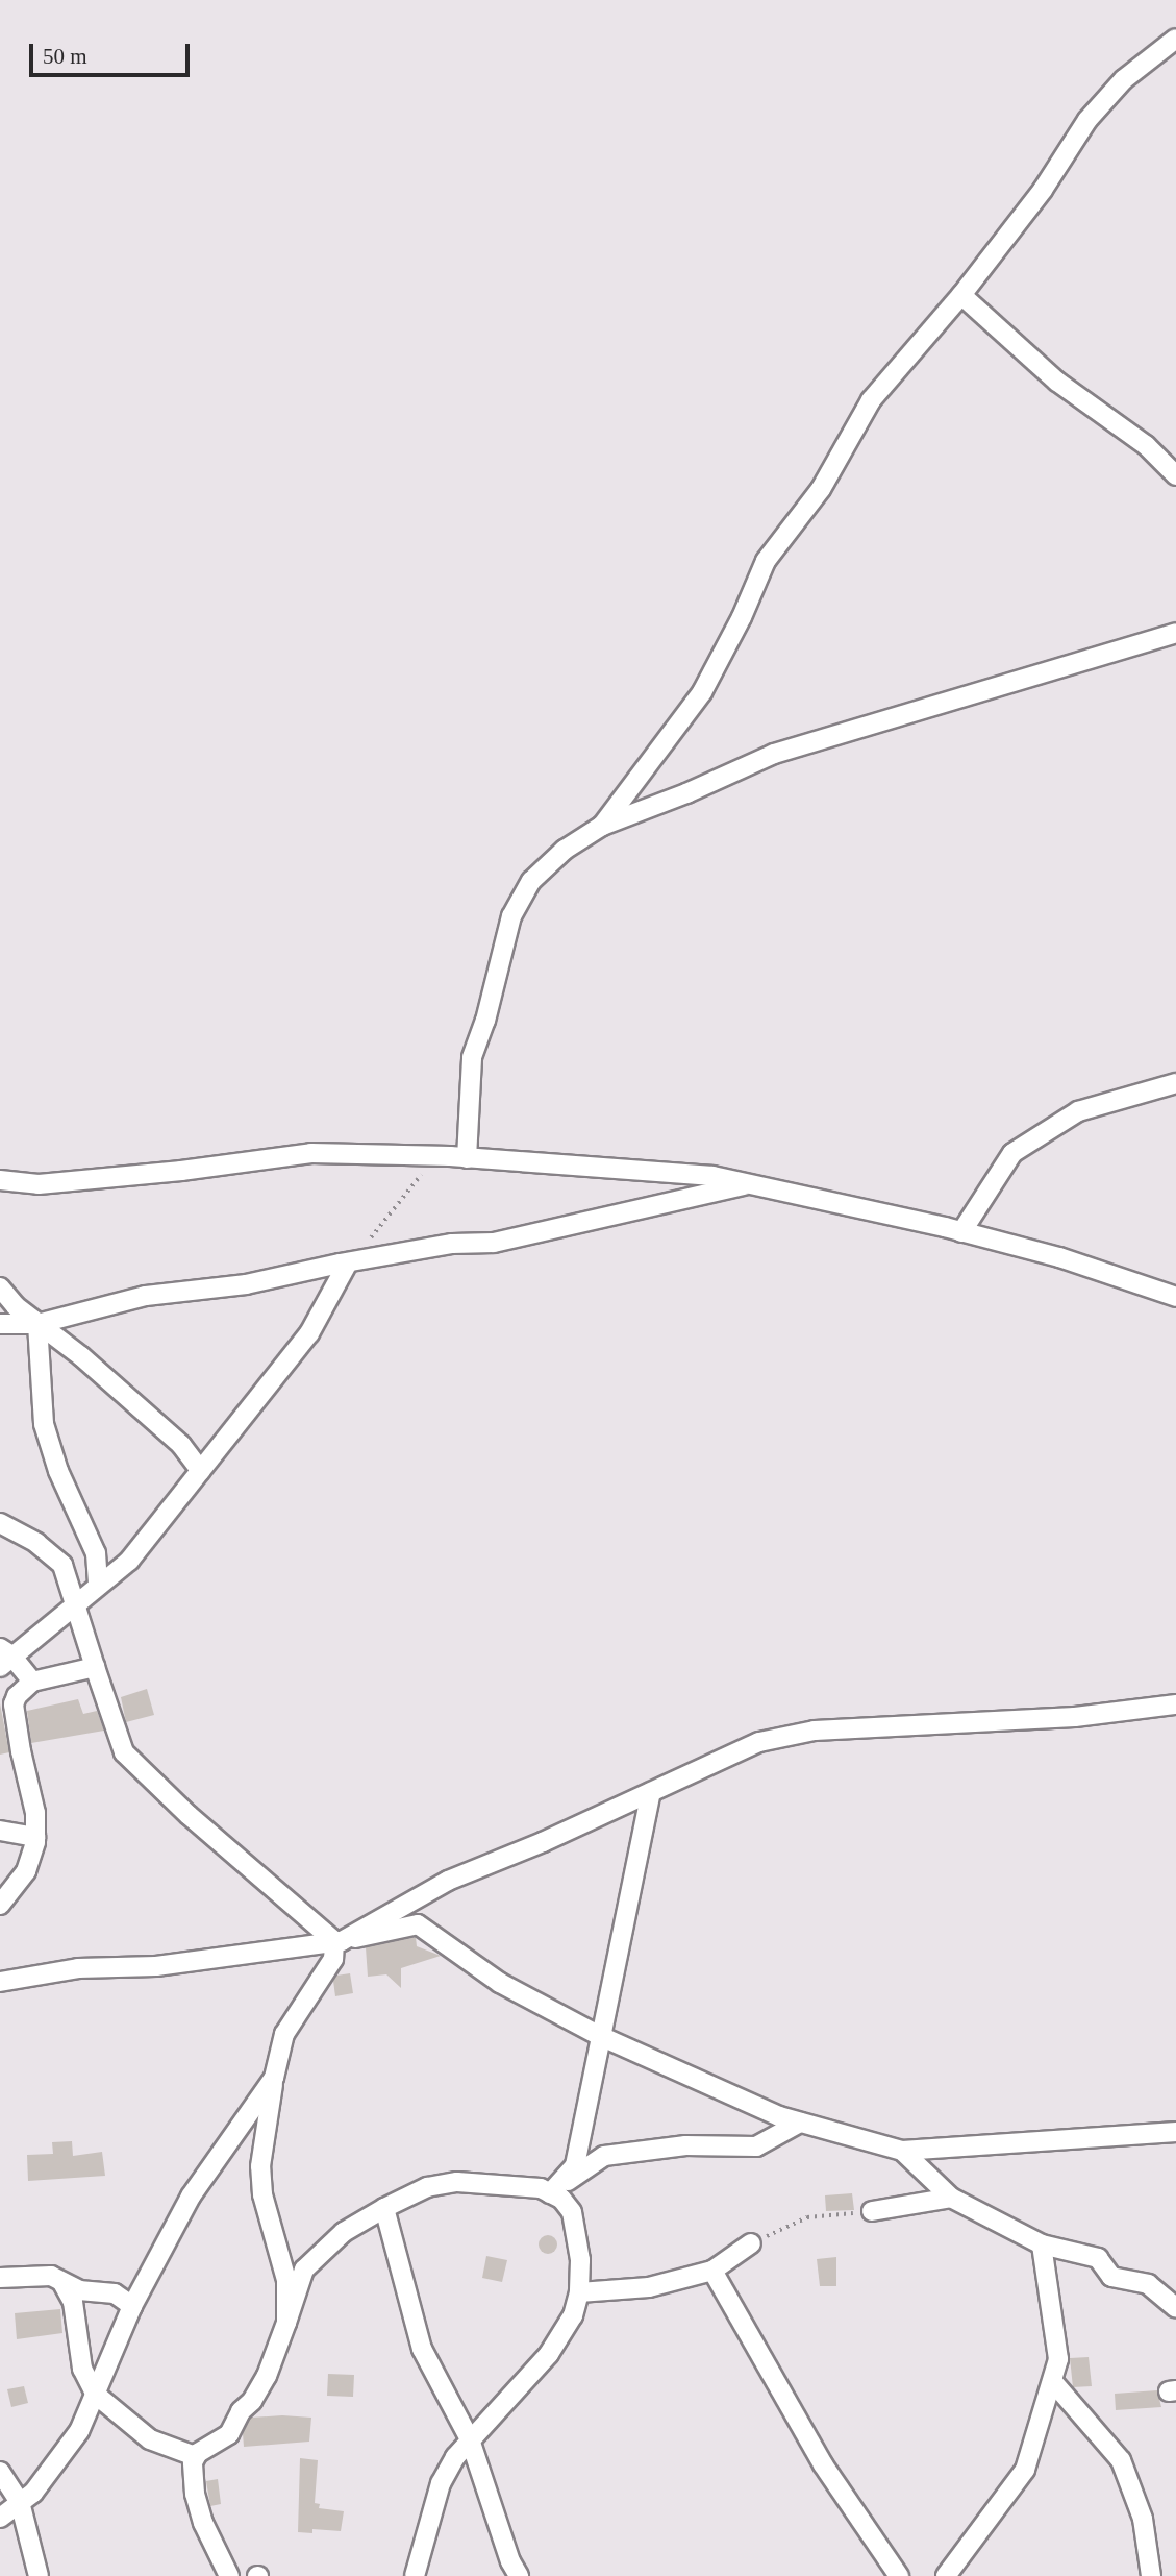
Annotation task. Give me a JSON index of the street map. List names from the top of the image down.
{
  "scale_bar": "50 m"
}
